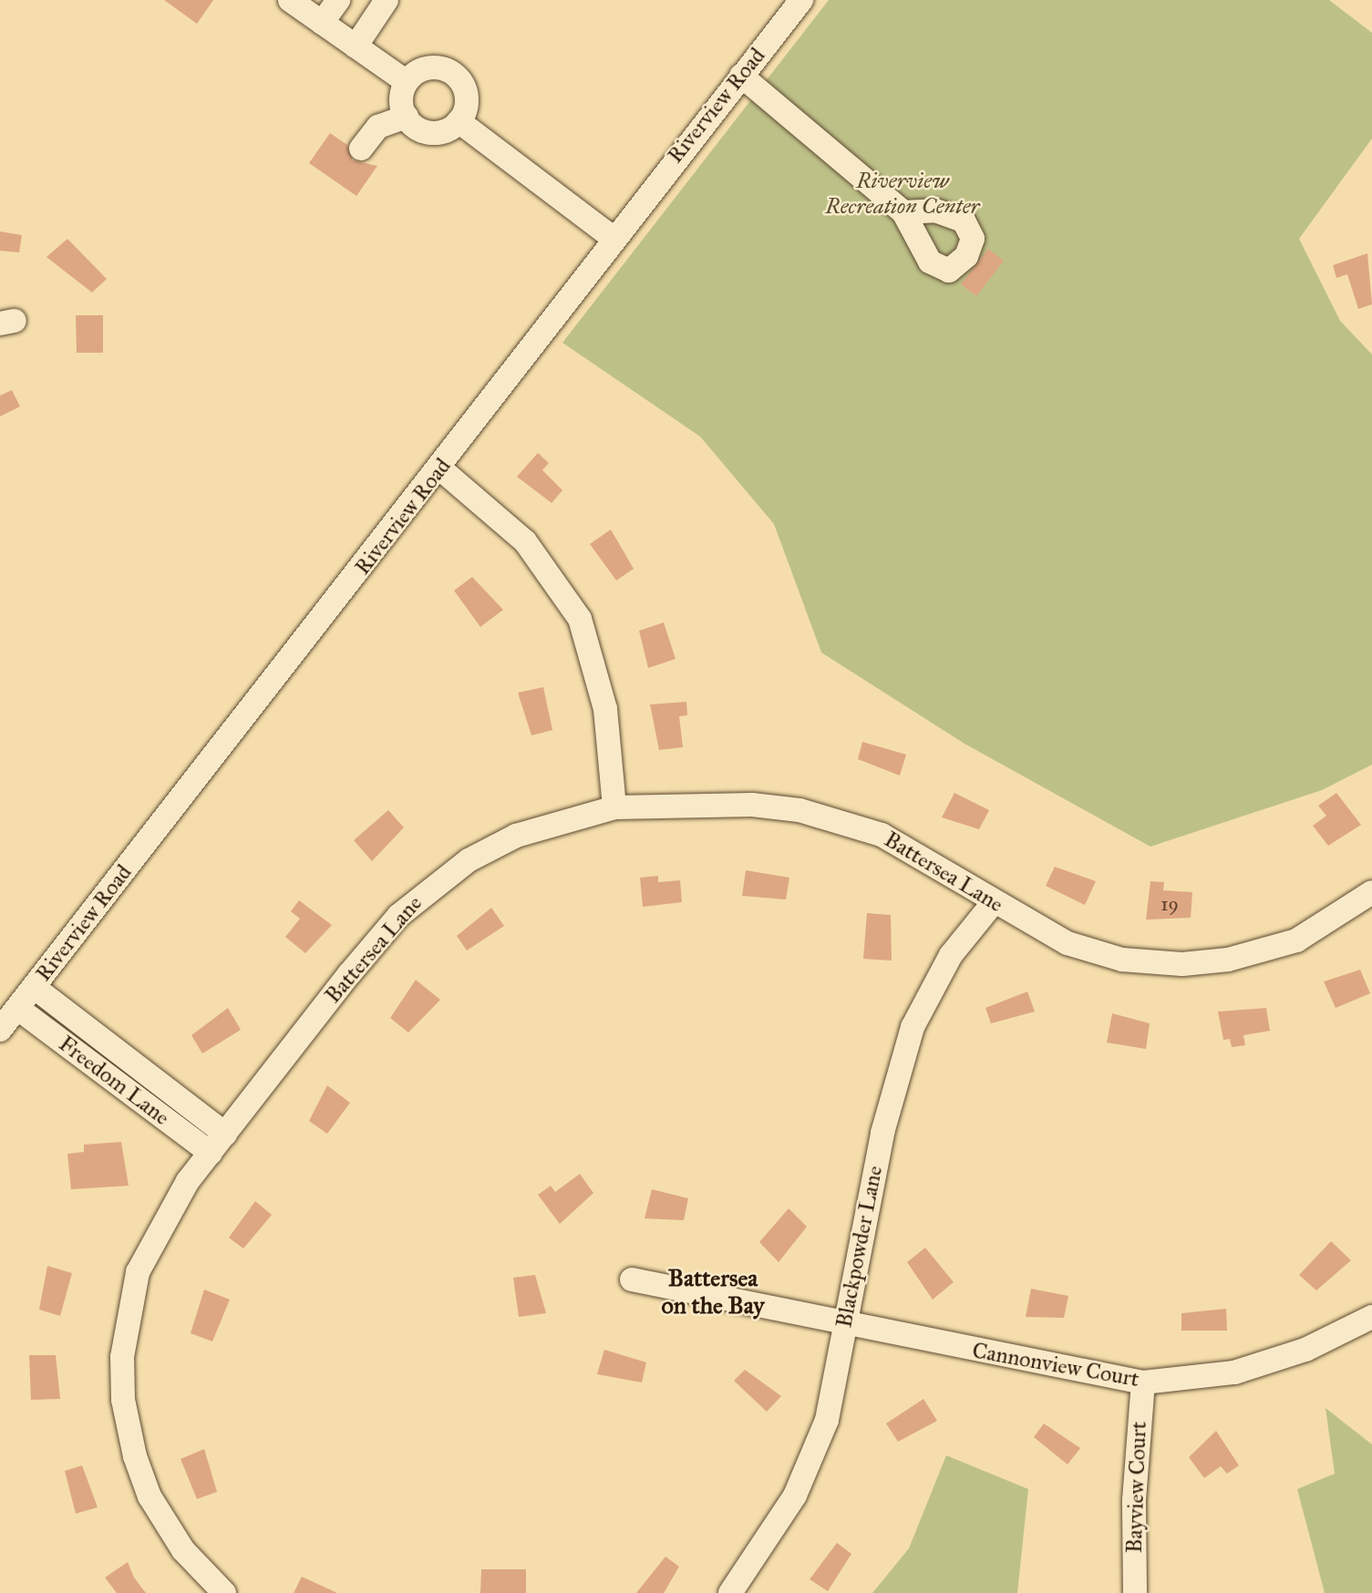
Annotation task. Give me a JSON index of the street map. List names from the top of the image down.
{
  "streets": {
    "street": [
      "Riverview Road",
      "Battersea Lane",
      "Freedom Lane",
      "Blackpowder Lane",
      "Cannonview Court",
      "Bayview Court"
    ]
  },
  "crossings": [
    ["Riverview Road", "Freedom Lane"],
    ["Battersea Lane", "Freedom Lane"],
    ["Battersea Lane", "Blackpowder Lane"],
    ["Blackpowder Lane", "Cannonview Court"],
    ["Cannonview Court", "Bayview Court"]
  ],
  "districts": ["Battersea on the Bay"],
  "parks": ["Riverview Recreation Center"],
  "house_numbers": ["19"]
}
